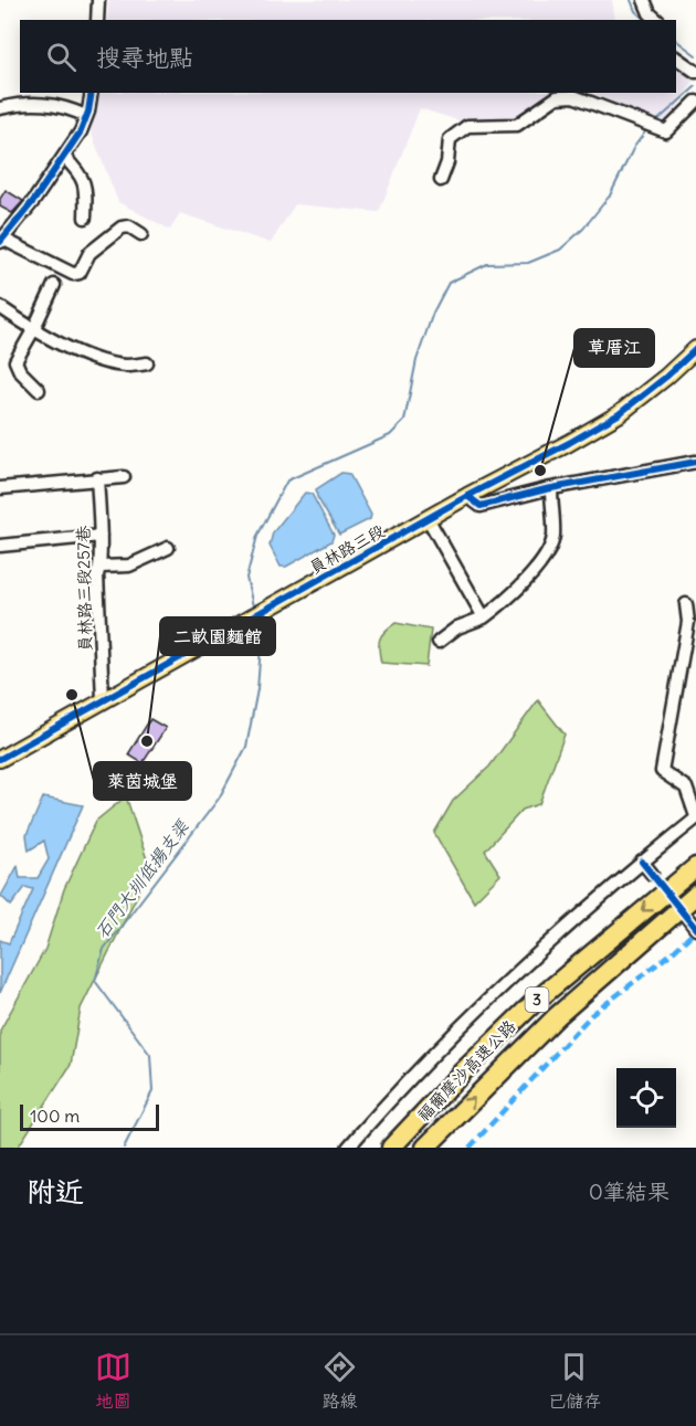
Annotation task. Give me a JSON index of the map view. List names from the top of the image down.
{
  "streets": {
    "highway": ["3", "福爾摩沙高速公路"],
    "main road": ["員林路三段"],
    "street": ["員林路三段257巷"]
  },
  "crossings": [
    ["員林路三段", "員林路三段257巷"]
  ],
  "water": ["石門大圳低揚支渠"],
  "places": ["草厝江", "萊茵城堡", "二畝園麵館"],
  "scale_bar": "100 m",
  "page": {
    "search": "搜尋地點",
    "scale": "100 m",
    "heading": ["附近", "0筆結果"],
    "nav": ["地圖", "路線", "已儲存"]
  }
}
